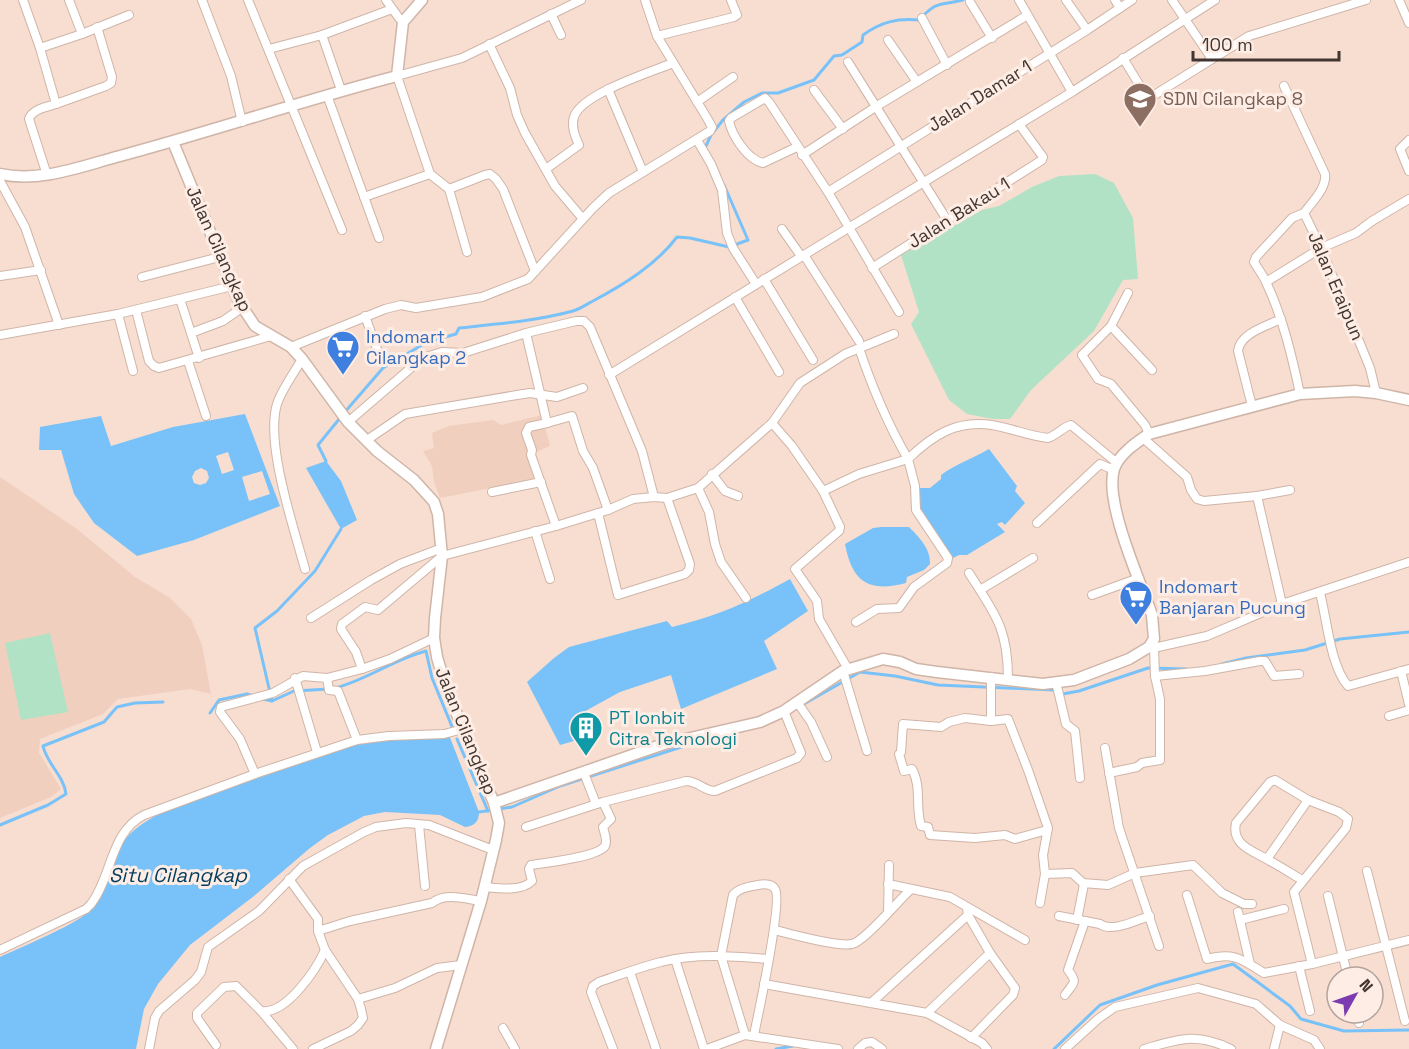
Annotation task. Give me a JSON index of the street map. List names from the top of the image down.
{
  "streets": {
    "street": [
      "Jalan Damar 1",
      "Jalan Bakau 1",
      "Jalan Cilangkap",
      "Jalan Eraipun"
    ]
  },
  "water": ["Situ Cilangkap"],
  "places": {
    "school or university": ["SDN Cilangkap 8"],
    "supermarket": ["Indomart Cilangkap 2", "Indomart Banjaran Pucung"],
    "building": ["PT Ionbit Citra Teknologi"]
  },
  "scale_bar": "100 m",
  "north": "top right"
}
